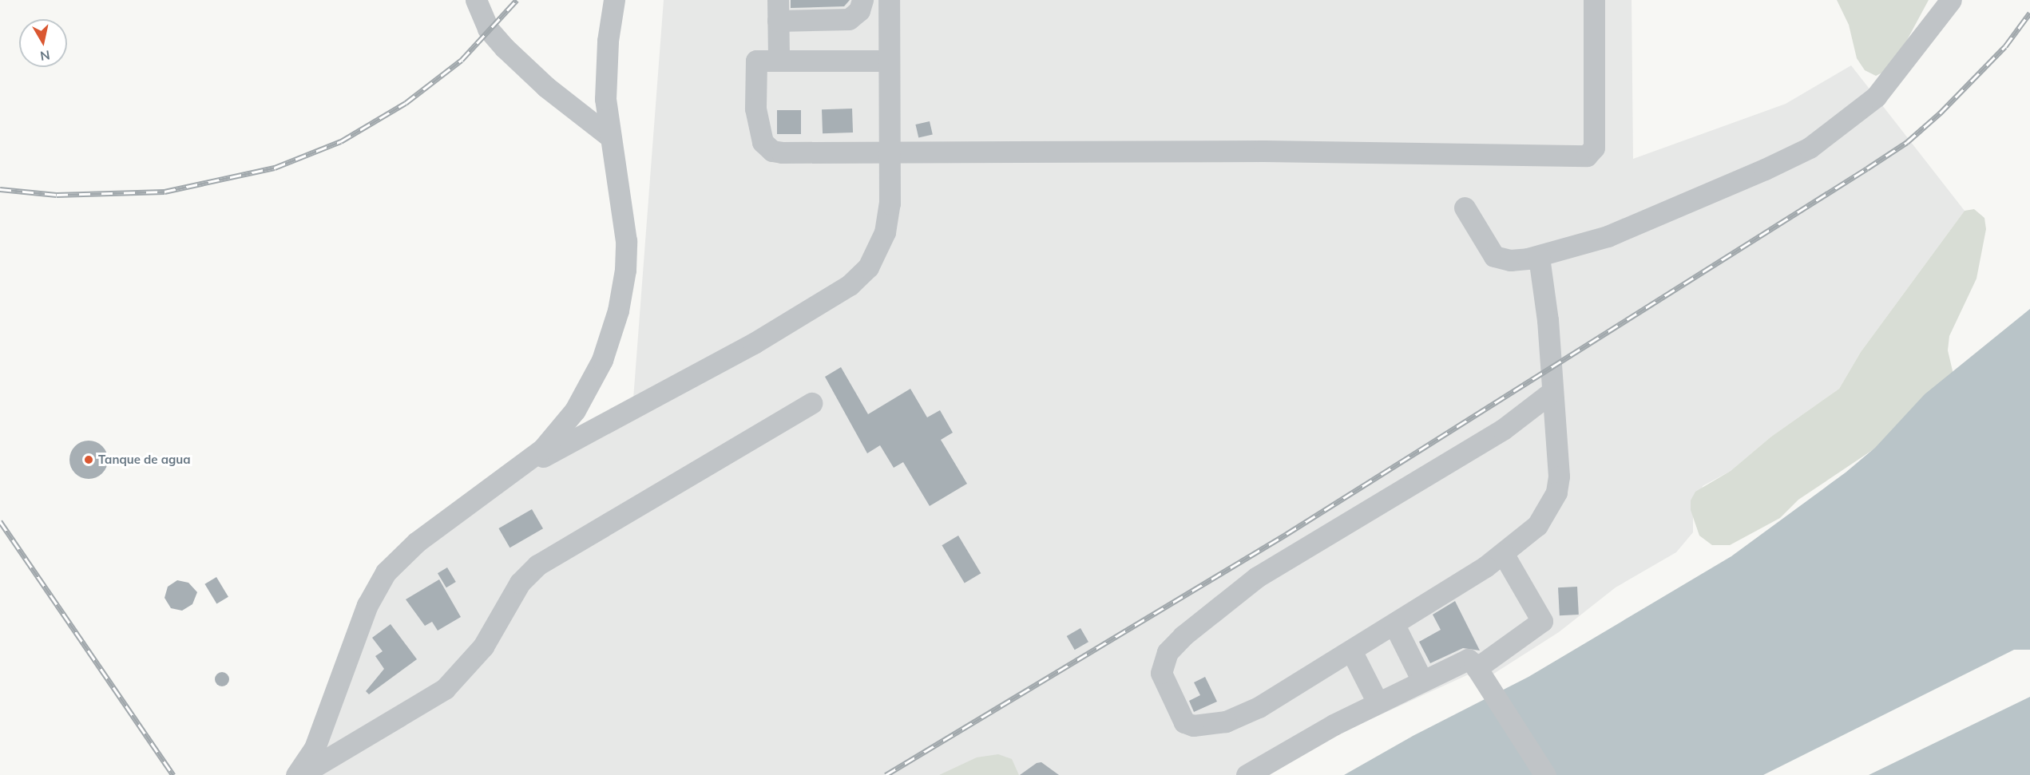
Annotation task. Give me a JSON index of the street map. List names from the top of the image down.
{
  "places": ["Tanque de agua"],
  "north": "bottom"
}
